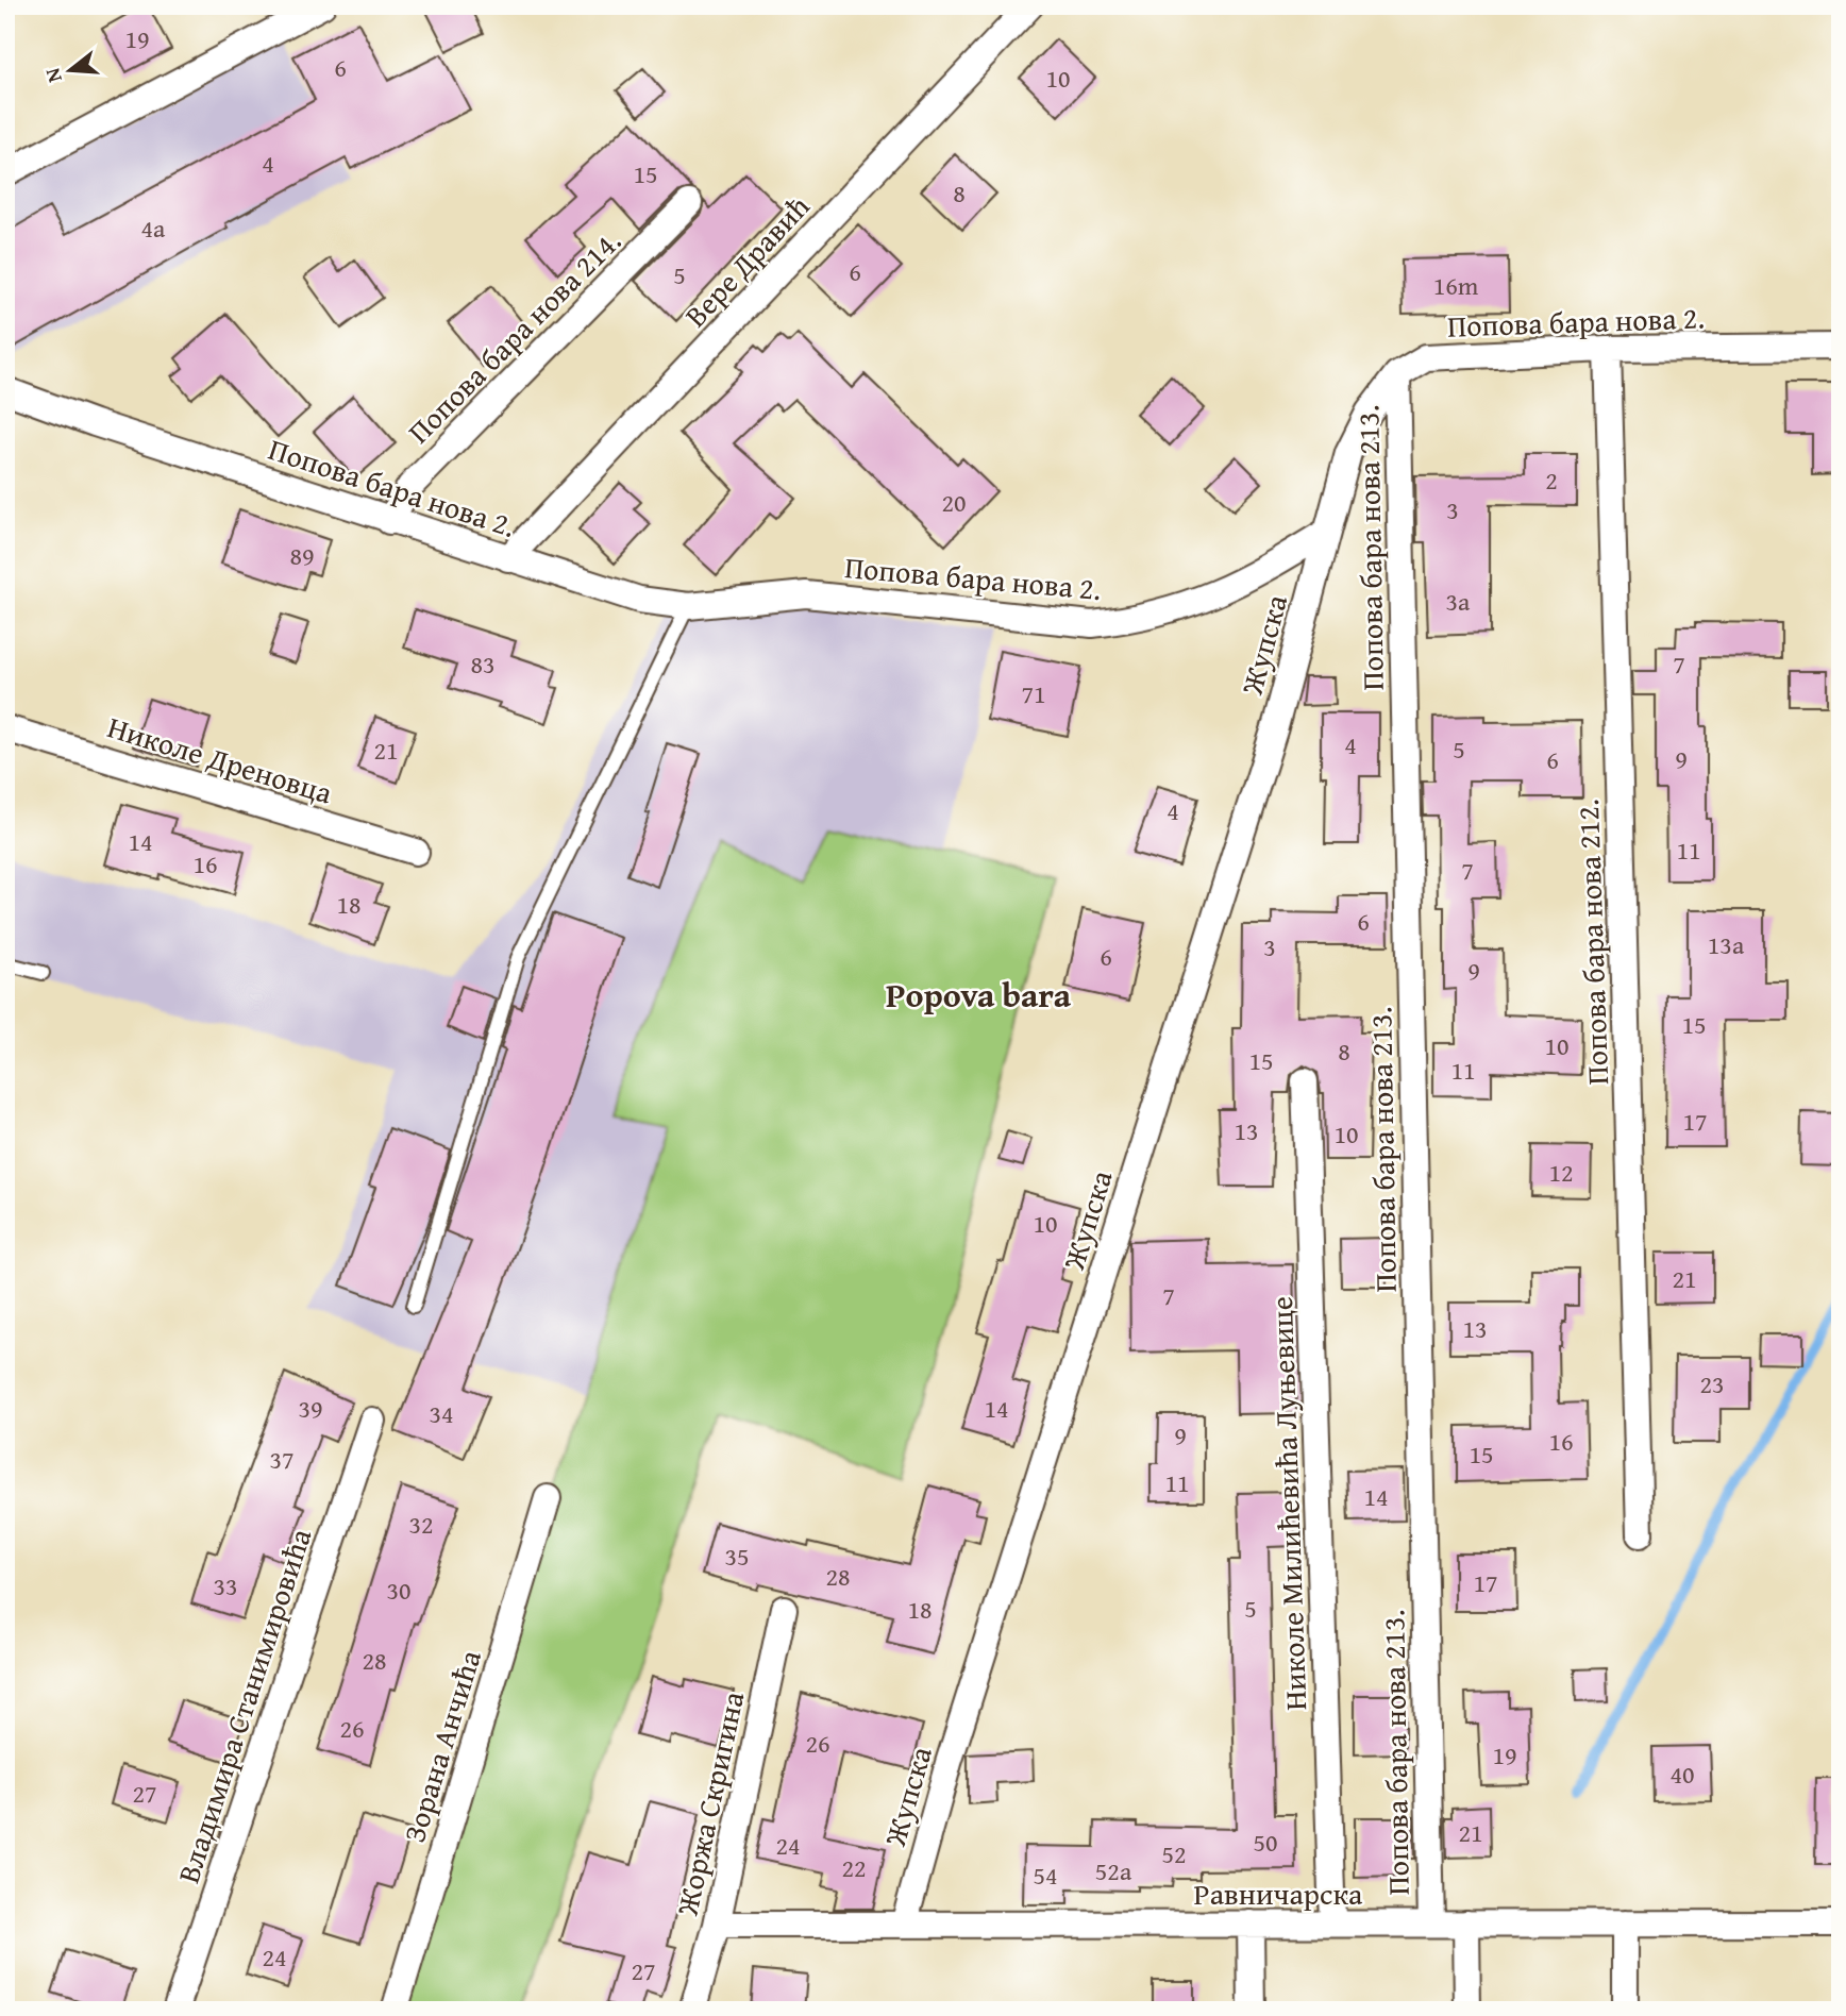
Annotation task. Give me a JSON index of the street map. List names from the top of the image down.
{
  "streets": {
    "street": [
      "Вере Дравић",
      "Попова бара нова 2.",
      "Попова бара нова 214.",
      "Попова бара нова 213.",
      "Жупска",
      "Николе Дреновца",
      "Попова бара нова 212.",
      "Николе Милићевића Луњевице",
      "Владимира Станимировића",
      "Зорана Анчића",
      "Жоржа Скригина",
      "Равничарска"
    ]
  },
  "crossings": [
    ["Вере Дравић", "Попова бара нова 2."],
    ["Попова бара нова 2.", "Попова бара нова 214."],
    ["Попова бара нова 2.", "Попова бара нова 213."],
    ["Попова бара нова 2.", "Жупска"],
    ["Попова бара нова 2.", "Попова бара нова 212."],
    ["Попова бара нова 213.", "Равничарска"],
    ["Жупска", "Равничарска"],
    ["Николе Милићевића Луњевице", "Равничарска"],
    ["Жоржа Скригина", "Равничарска"]
  ],
  "districts": ["Popova bara"],
  "house_numbers": [
    "19",
    "6",
    "10",
    "4",
    "15",
    "8",
    "4a",
    "6",
    "5",
    "16m",
    "2",
    "20",
    "3",
    "89",
    "3a",
    "83",
    "7",
    "71",
    "4",
    "5",
    "21",
    "9",
    "6",
    "4",
    "14",
    "11",
    "16",
    "7",
    "18",
    "6",
    "13a",
    "3",
    "6",
    "9",
    "15",
    "10",
    "8",
    "15",
    "11",
    "17",
    "13",
    "10",
    "12",
    "10",
    "21",
    "7",
    "13",
    "23",
    "39",
    "14",
    "34",
    "9",
    "16",
    "15",
    "37",
    "11",
    "14",
    "32",
    "35",
    "28",
    "17",
    "33",
    "30",
    "5",
    "18",
    "28",
    "26",
    "26",
    "19",
    "40",
    "27",
    "21",
    "50",
    "24",
    "52",
    "22",
    "52a",
    "54",
    "24",
    "27"
  ],
  "north": "left"
}
